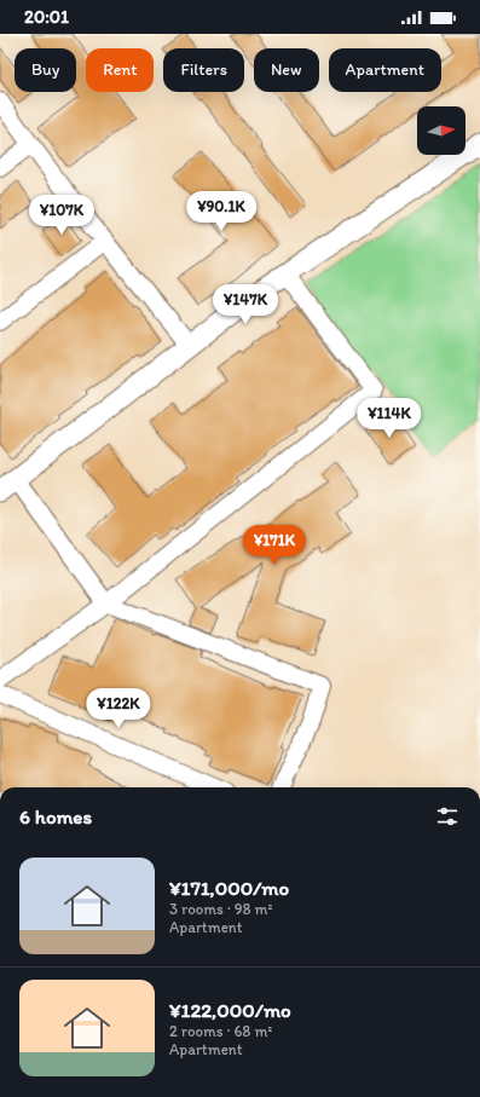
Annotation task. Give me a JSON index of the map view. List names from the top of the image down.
{
  "north": "right",
  "page": {
    "status": "20:01",
    "chip": [
      "Buy",
      "Rent",
      "Filters",
      "New",
      "Apartment"
    ],
    "price": [
      "¥90.1K",
      "¥107K",
      "¥147K",
      "¥114K",
      "¥171K",
      "¥122K"
    ],
    "heading": "6 homes",
    "list": [
      {
        "name": "¥171,000/mo",
        "note": "3 rooms · 98 m² · Apartment"
      },
      {
        "name": "¥122,000/mo",
        "note": "2 rooms · 68 m² · Apartment"
      }
    ]
  }
}
